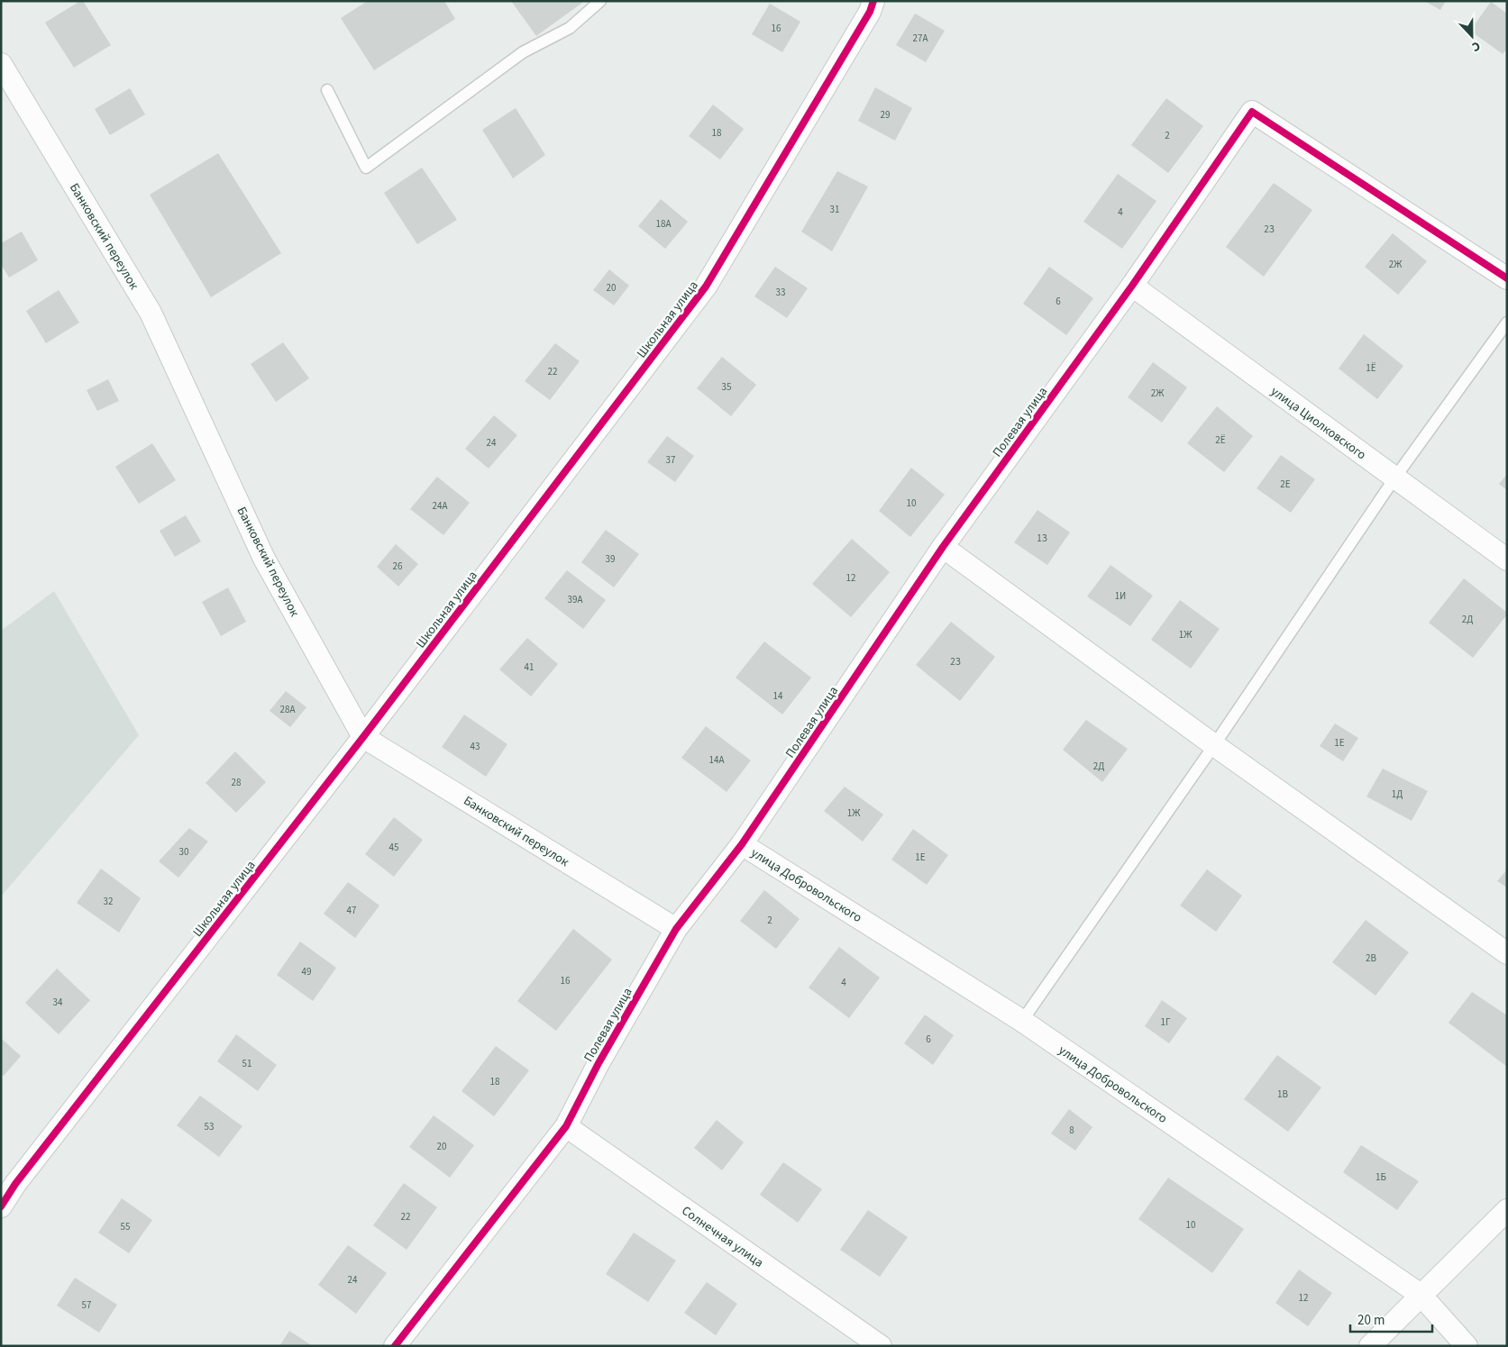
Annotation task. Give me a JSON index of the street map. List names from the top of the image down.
{
  "streets": {
    "street": [
      "Банковский переулок",
      "Школьная улица",
      "Полевая улица",
      "улица Циолковского",
      "улица Добровольского",
      "Солнечная улица"
    ]
  },
  "crossings": [
    ["Банковский переулок", "Школьная улица"],
    ["Банковский переулок", "Полевая улица"],
    ["Полевая улица", "улица Циолковского"],
    ["Полевая улица", "улица Добровольского"],
    ["Полевая улица", "Солнечная улица"]
  ],
  "house_numbers": [
    "16",
    "27А",
    "29",
    "18",
    "2",
    "31",
    "4",
    "18А",
    "2З",
    "2Ж",
    "20",
    "33",
    "6",
    "1Ё",
    "22",
    "35",
    "2Ж",
    "2Ё",
    "24",
    "37",
    "2Е",
    "10",
    "24А",
    "1З",
    "39",
    "26",
    "12",
    "1И",
    "39А",
    "2Д",
    "1Ж",
    "2З",
    "41",
    "14",
    "28А",
    "1Е",
    "43",
    "14А",
    "2Д",
    "28",
    "1Д",
    "1Ж",
    "45",
    "30",
    "1Е",
    "32",
    "47",
    "2",
    "2В",
    "49",
    "16",
    "4",
    "34",
    "1Г",
    "6",
    "51",
    "18",
    "1В",
    "53",
    "8",
    "20",
    "1Б",
    "22",
    "10",
    "55",
    "24",
    "12",
    "57"
  ],
  "scale_bar": "20 m",
  "north": "bottom"
}
